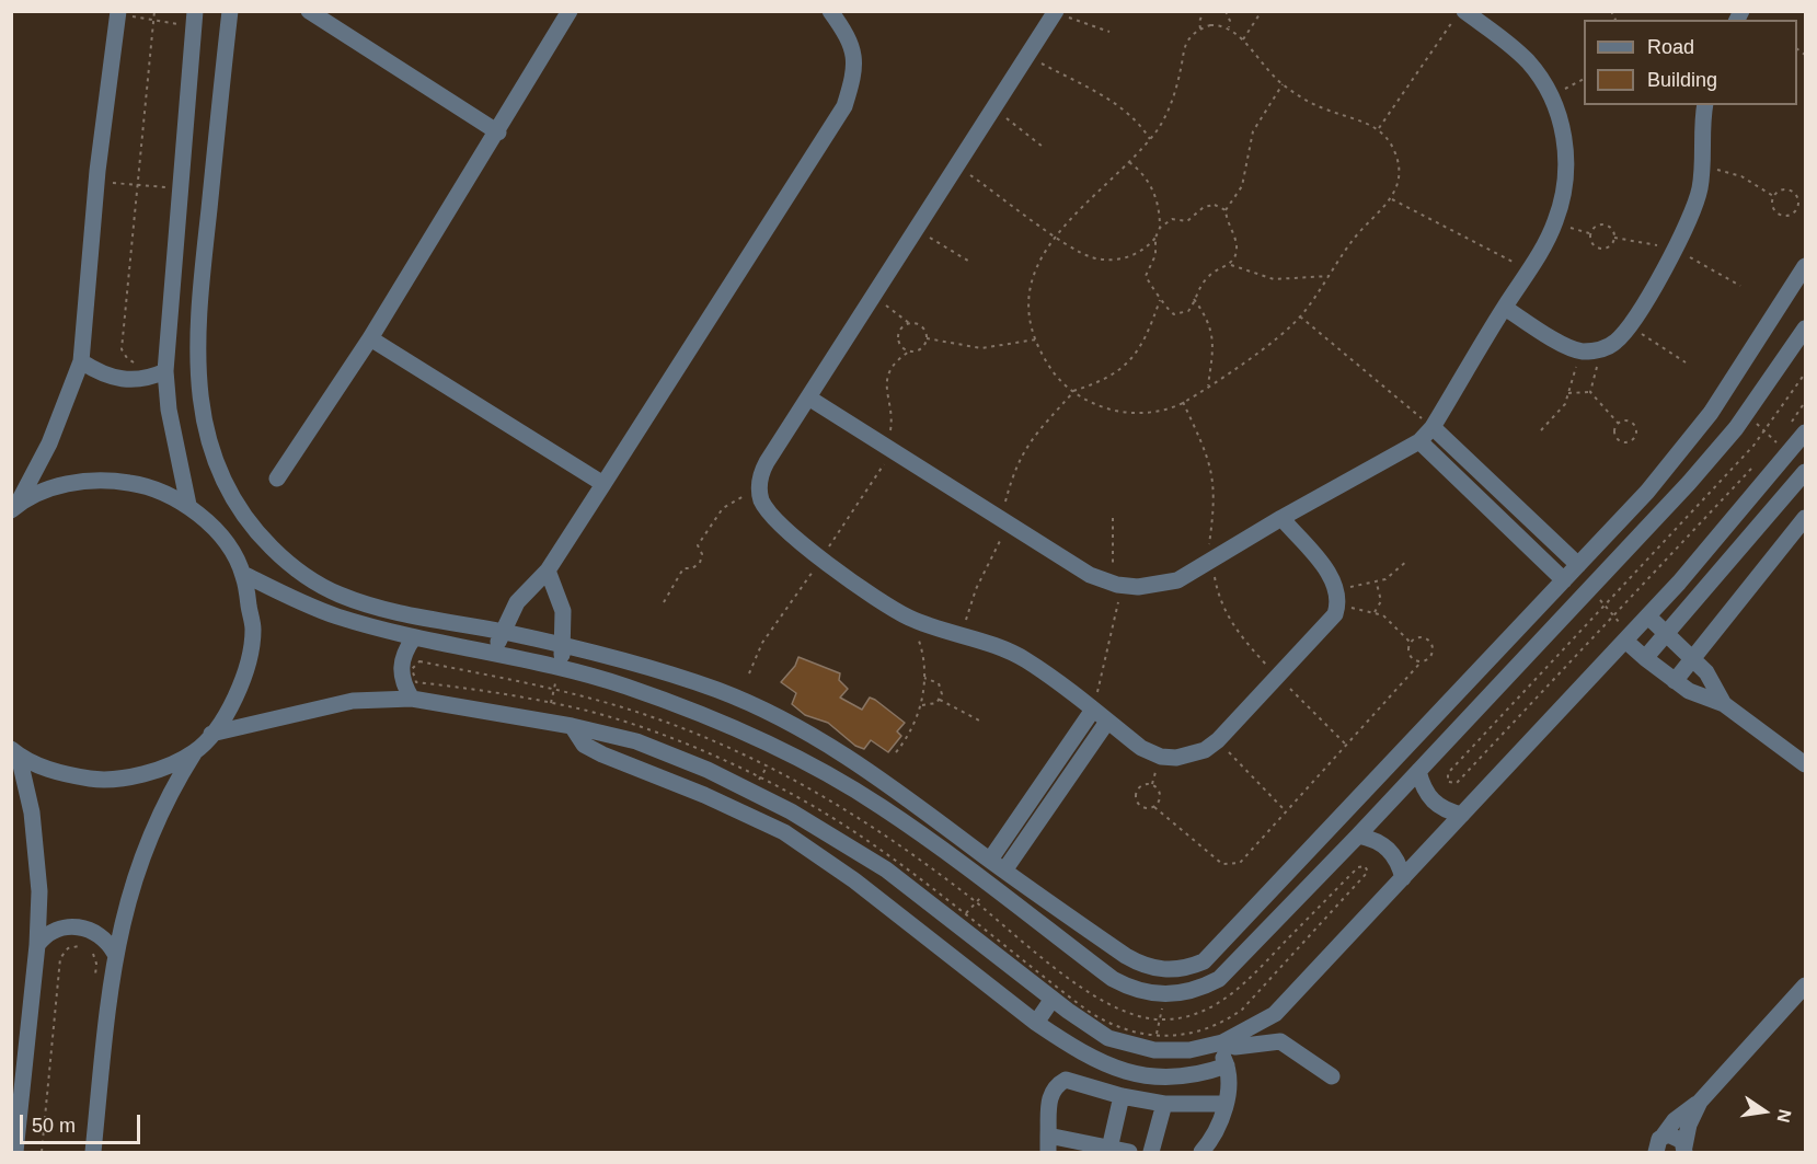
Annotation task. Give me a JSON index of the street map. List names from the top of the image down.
{
  "legend": ["Road", "Building"],
  "scale_bar": "50 m",
  "north": "right"
}
